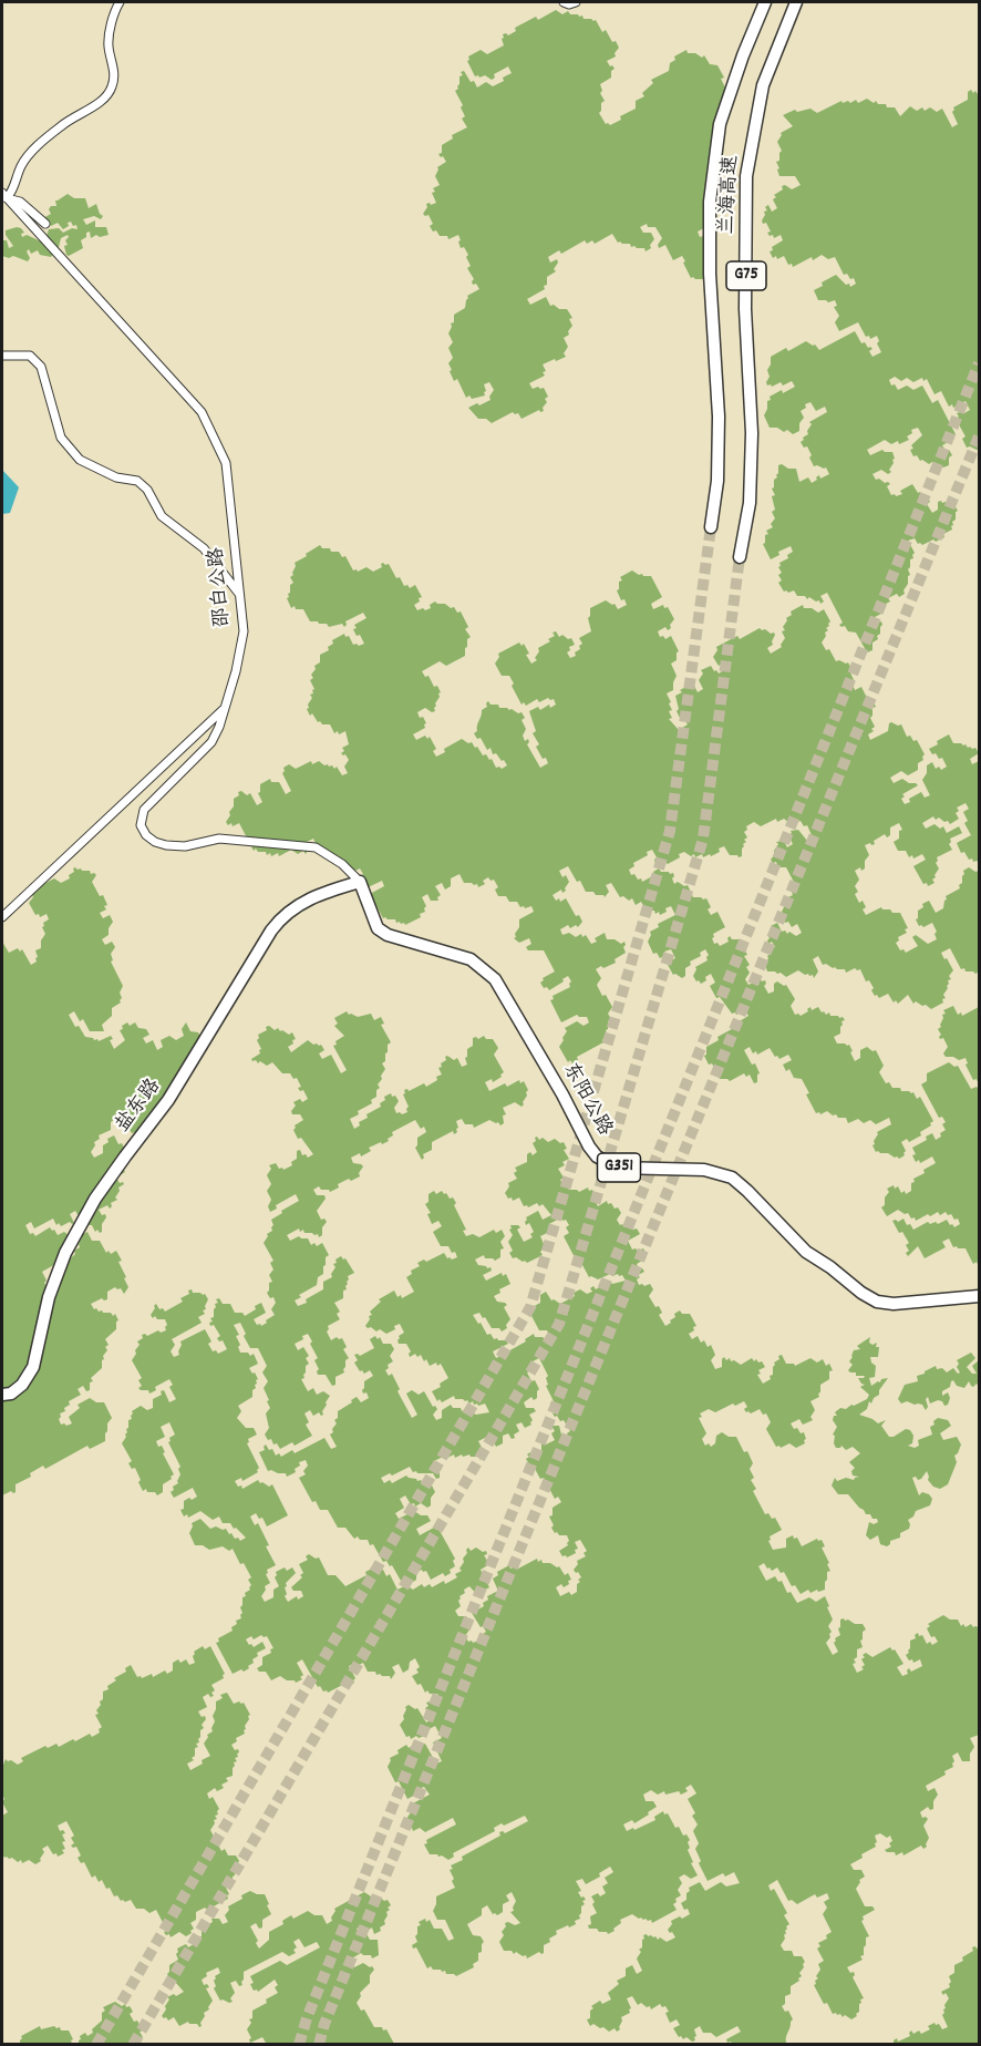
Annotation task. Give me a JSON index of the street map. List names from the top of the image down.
{
  "streets": {
    "highway": [
      "兰海高速",
      "G75",
      "东阳公路",
      "盐东路",
      "G351"
    ],
    "street": ["邵白公路"]
  },
  "crossings": [
    ["邵白公路", "东阳公路"],
    ["邵白公路", "盐东路"],
    ["东阳公路", "盐东路"]
  ]
}
